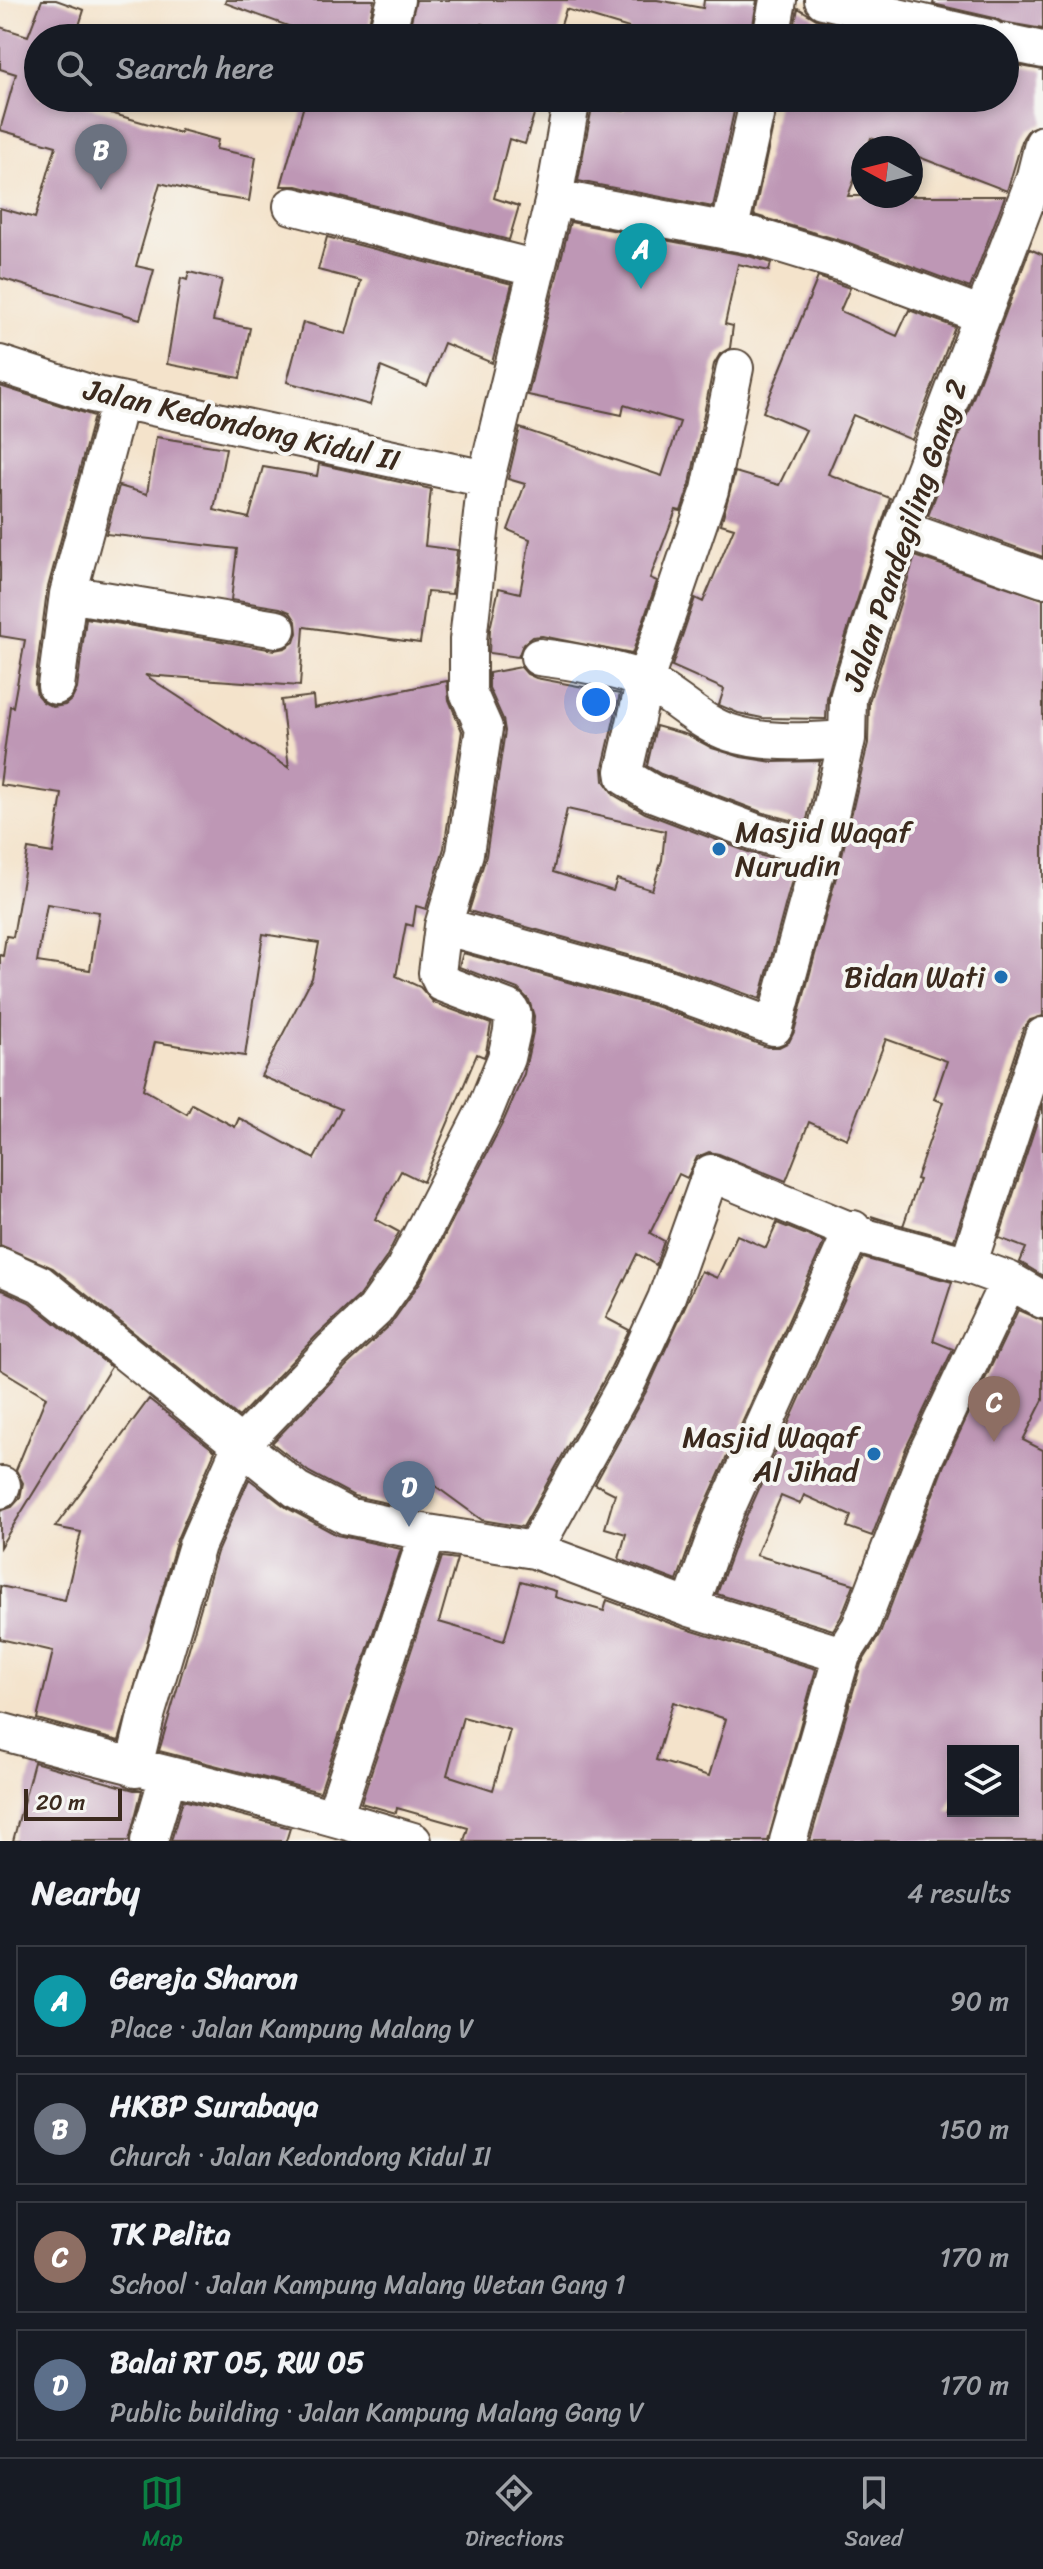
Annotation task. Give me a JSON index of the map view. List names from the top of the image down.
{
  "streets": {
    "street": ["Jalan Kedondong Kidul II", "Jalan Pandegiling Gang 2"]
  },
  "places": ["Masjid Waqaf Nurudin", "Bidan Wati", "Masjid Waqaf Al Jihad"],
  "scale_bar": "20 m",
  "north": "left",
  "page": {
    "search": "Search here",
    "pins": [
      "B",
      "A",
      "C",
      "D"
    ],
    "scale": "20 m",
    "heading": ["Nearby", "4 results"],
    "list": [
      {
        "mark": "A",
        "name": "Gereja Sharon",
        "note": "Place · Jalan Kampung Malang V",
        "value": "90 m"
      },
      {
        "mark": "B",
        "name": "HKBP Surabaya",
        "note": "Church · Jalan Kedondong Kidul II",
        "value": "150 m"
      },
      {
        "mark": "C",
        "name": "TK Pelita",
        "note": "School · Jalan Kampung Malang Wetan Gang 1",
        "value": "170 m"
      },
      {
        "mark": "D",
        "name": "Balai RT 05, RW 05",
        "note": "Public building · Jalan Kampung Malang Gang V",
        "value": "170 m"
      }
    ],
    "nav": ["Map", "Directions", "Saved"]
  }
}
